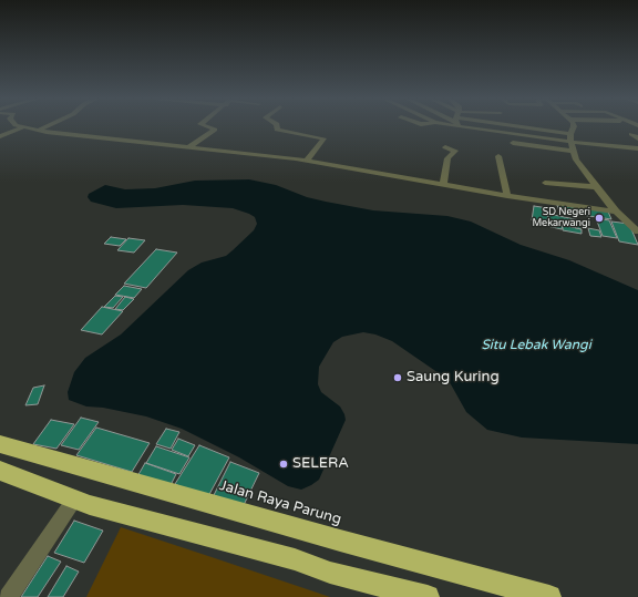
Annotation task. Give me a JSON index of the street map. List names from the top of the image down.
{
  "streets": {
    "highway": ["Jalan Raya Parung"]
  },
  "water": ["Situ Lebak Wangi"],
  "places": ["SD Negeri Mekarwangi", "Saung Kuring", "SELERA"]
}
